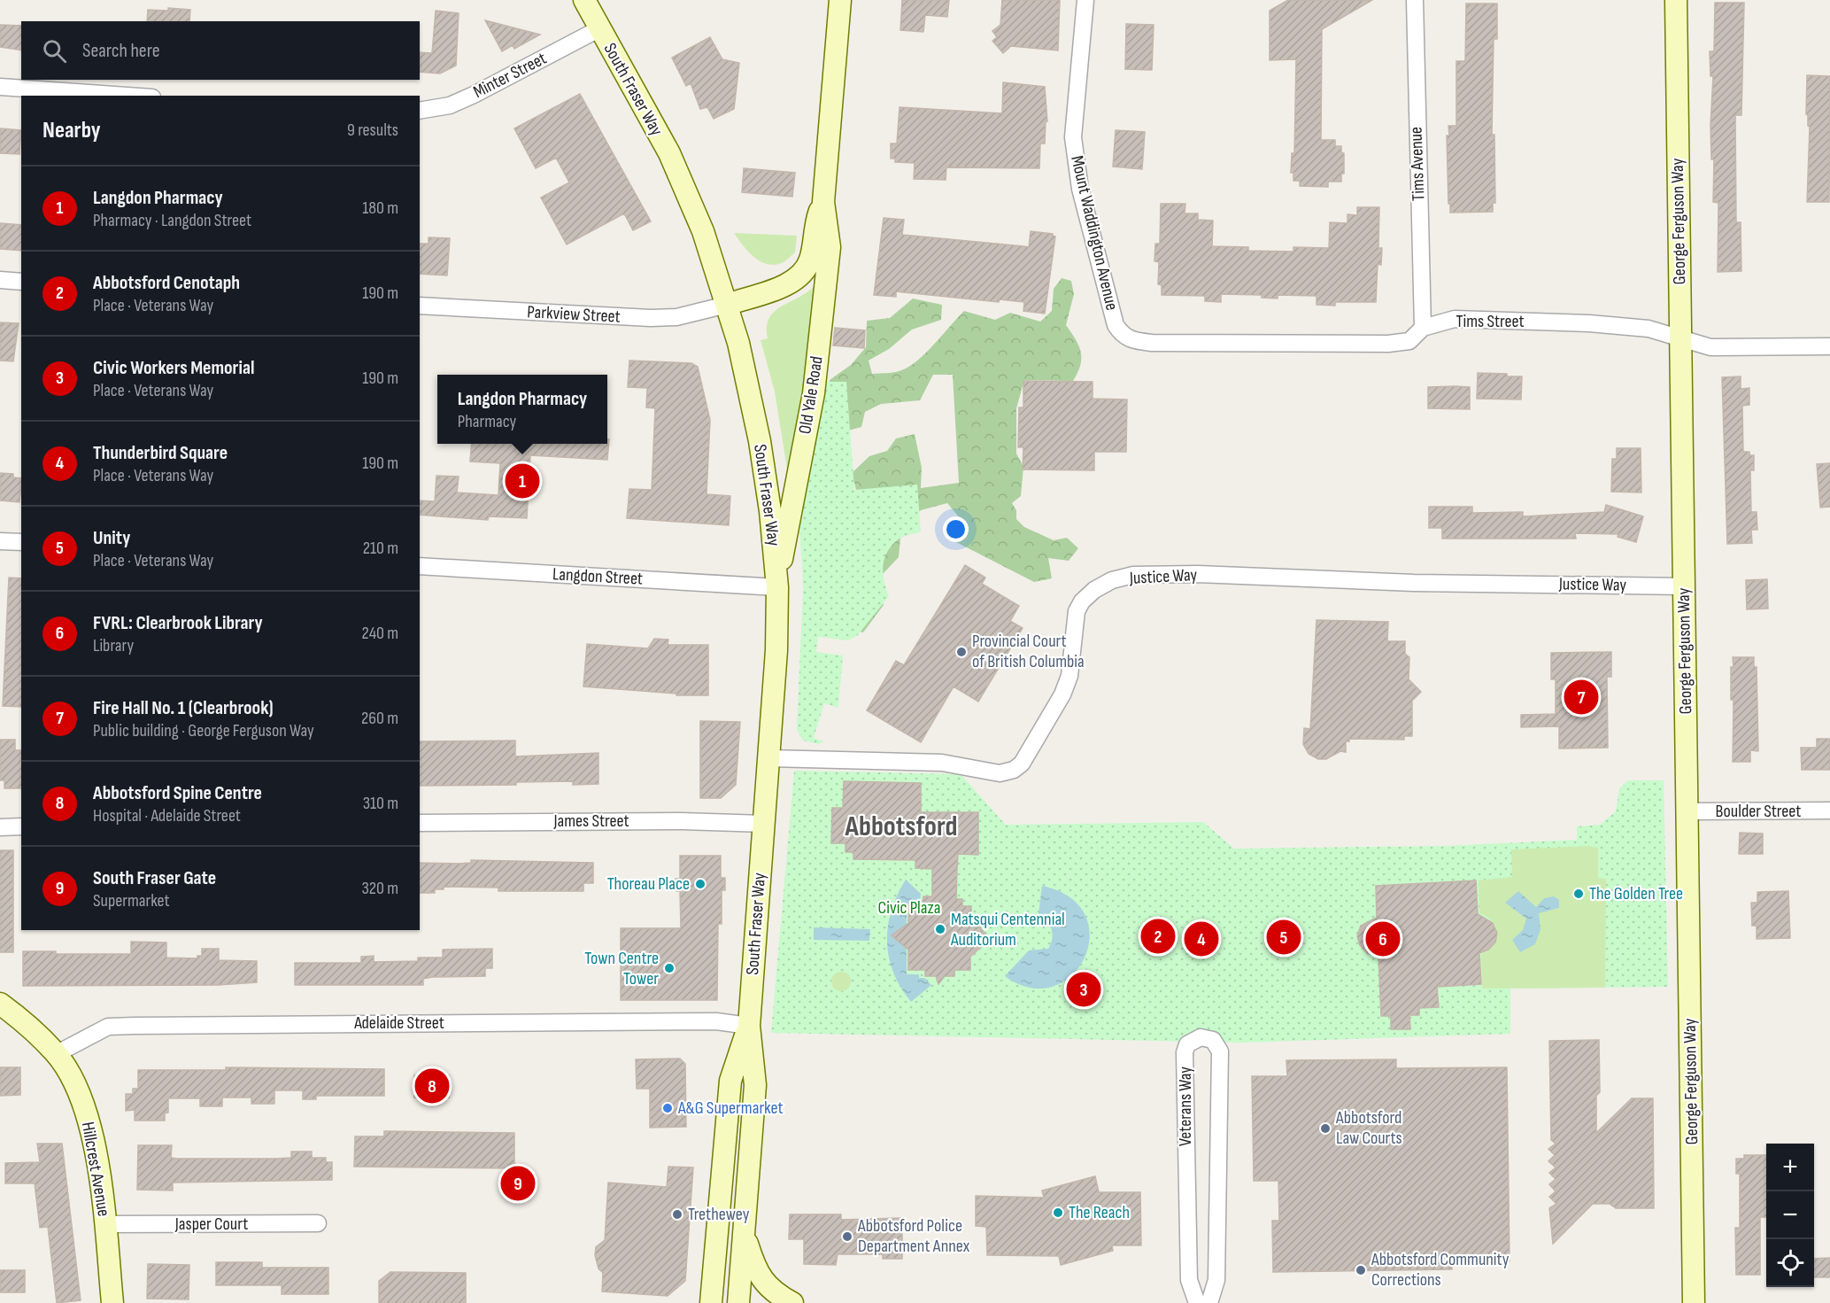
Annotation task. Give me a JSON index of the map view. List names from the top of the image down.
{
  "streets": {
    "main road": [
      "South Fraser Way",
      "George Ferguson Way",
      "Old Yale Road",
      "Hillcrest Avenue"
    ],
    "street": [
      "Minter Street",
      "Tims Avenue",
      "Mount Waddington Avenue",
      "Parkview Street",
      "Tims Street",
      "Langdon Street",
      "Justice Way",
      "Boulder Street",
      "James Street",
      "Adelaide Street",
      "Veterans Way",
      "Jasper Court"
    ]
  },
  "crossings": [
    ["Minter Street", "South Fraser Way"],
    ["South Fraser Way", "Parkview Street"],
    ["South Fraser Way", "Old Yale Road"],
    ["South Fraser Way", "Langdon Street"],
    ["South Fraser Way", "Justice Way"],
    ["South Fraser Way", "James Street"],
    ["South Fraser Way", "Adelaide Street"],
    ["Tims Avenue", "Tims Street"],
    ["George Ferguson Way", "Tims Street"],
    ["George Ferguson Way", "Justice Way"],
    ["George Ferguson Way", "Boulder Street"],
    ["Mount Waddington Avenue", "Tims Street"],
    ["Parkview Street", "Old Yale Road"],
    ["Old Yale Road", "Langdon Street"],
    ["Adelaide Street", "Hillcrest Avenue"],
    ["Hillcrest Avenue", "Jasper Court"]
  ],
  "districts": ["Abbotsford"],
  "parks": ["Civic Plaza"],
  "places": [
    "Provincial Court of British Columbia",
    "Thoreau Place",
    "The Golden Tree",
    "Matsqui Centennial Auditorium",
    "Town Centre Tower",
    "A&G Supermarket",
    "Abbotsford Law Courts",
    "The Reach",
    "Trethewey",
    "Abbotsford Police Department Annex",
    "Abbotsford Community Corrections"
  ],
  "page": {
    "search": "Search here",
    "heading": ["Nearby", "9 results"],
    "list": [
      {
        "mark": "1",
        "name": "Langdon Pharmacy",
        "note": "Pharmacy · Langdon Street",
        "value": "180 m"
      },
      {
        "mark": "2",
        "name": "Abbotsford Cenotaph",
        "note": "Place · Veterans Way",
        "value": "190 m"
      },
      {
        "mark": "3",
        "name": "Civic Workers Memorial",
        "note": "Place · Veterans Way",
        "value": "190 m"
      },
      {
        "mark": "4",
        "name": "Thunderbird Square",
        "note": "Place · Veterans Way",
        "value": "190 m"
      },
      {
        "mark": "5",
        "name": "Unity",
        "note": "Place · Veterans Way",
        "value": "210 m"
      },
      {
        "mark": "6",
        "name": "FVRL: Clearbrook Library",
        "note": "Library",
        "value": "240 m"
      },
      {
        "mark": "7",
        "name": "Fire Hall No. 1 (Clearbrook)",
        "note": "Public building · George Ferguson Way",
        "value": "260 m"
      },
      {
        "mark": "8",
        "name": "Abbotsford Spine Centre",
        "note": "Hospital · Adelaide Street",
        "value": "310 m"
      },
      {
        "mark": "9",
        "name": "South Fraser Gate",
        "note": "Supermarket",
        "value": "320 m"
      }
    ],
    "popup": ["Langdon Pharmacy", "Pharmacy"],
    "pins": [
      "1",
      "7",
      "2",
      "5",
      "4",
      "6",
      "3",
      "8",
      "9"
    ],
    "map_buttons": ["+", "−"]
  }
}
